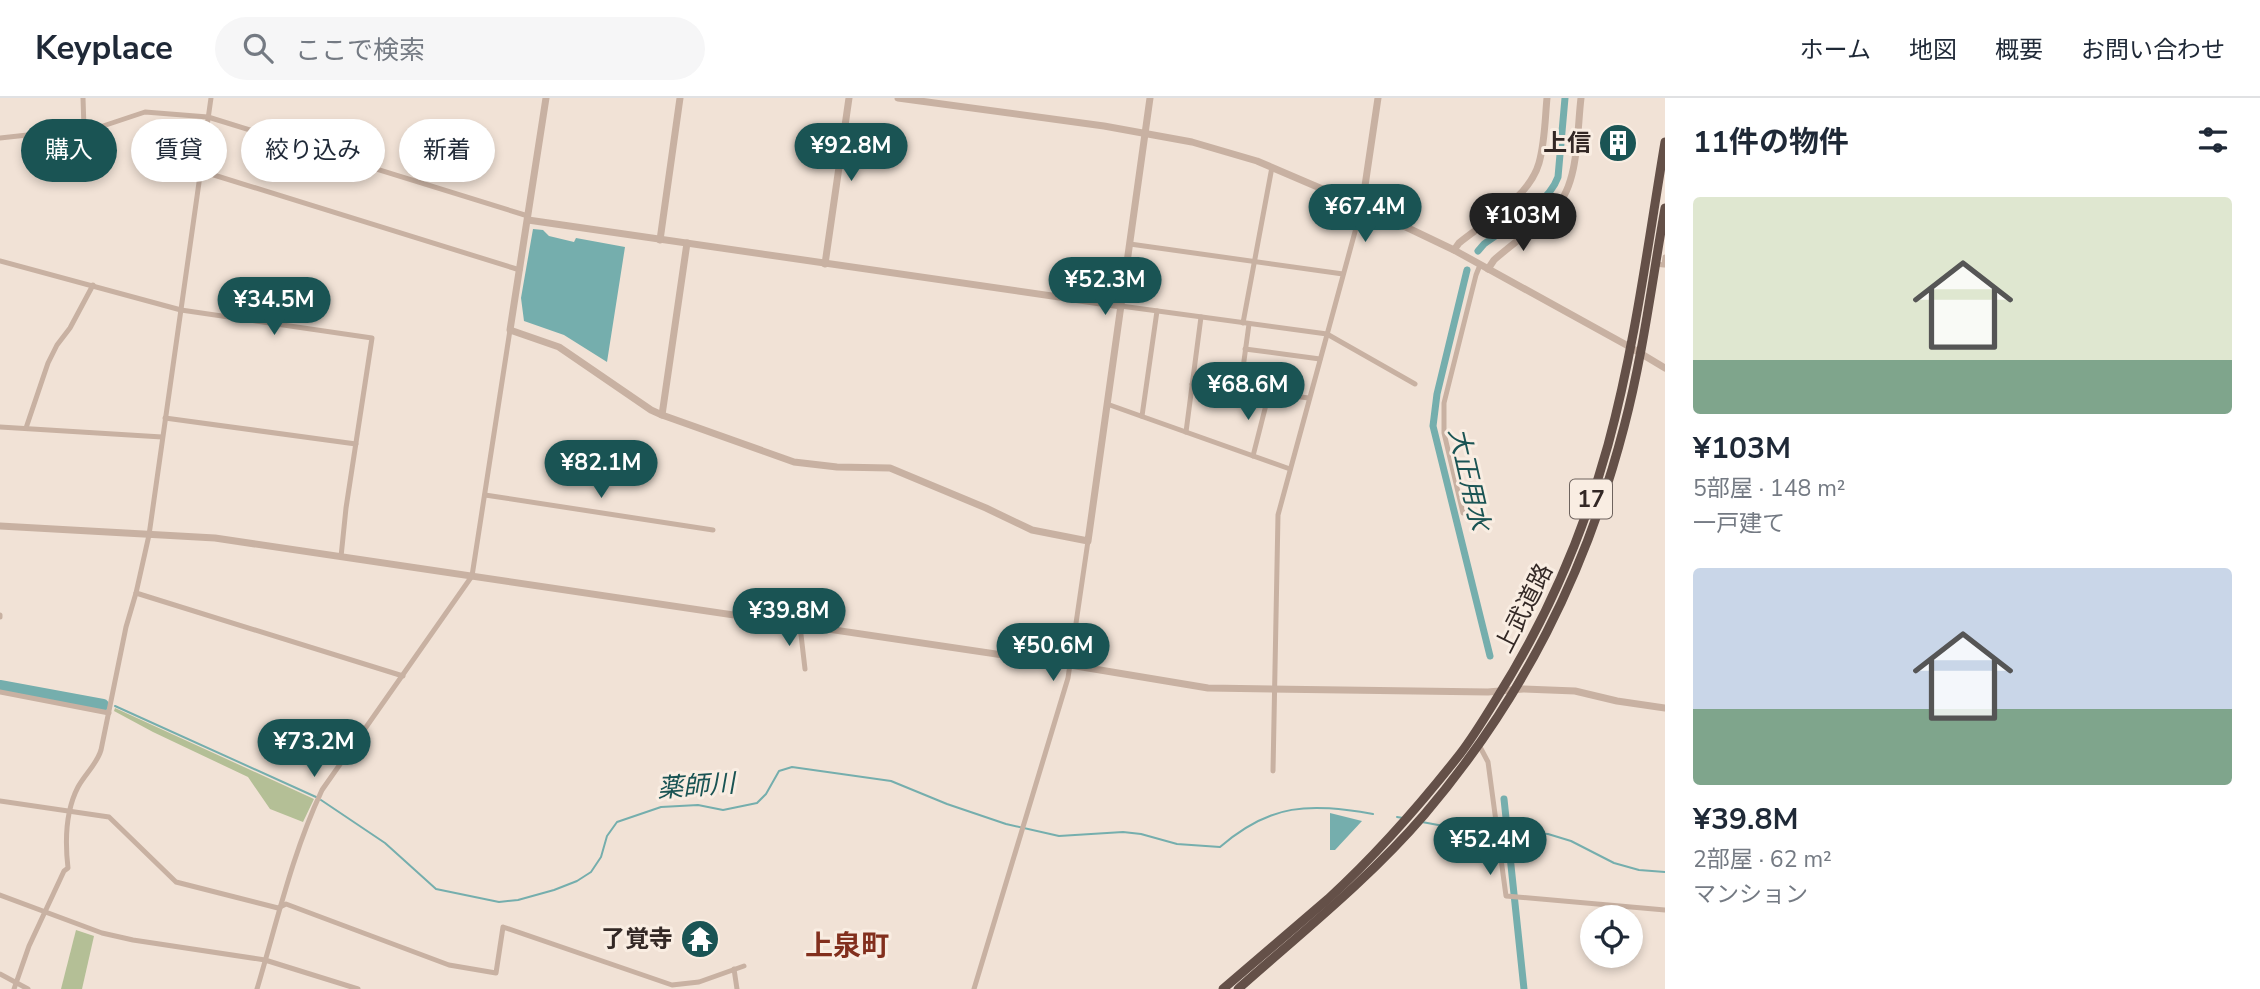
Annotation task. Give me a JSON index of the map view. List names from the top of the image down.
{
  "streets": {
    "highway": ["17", "上武道路"]
  },
  "districts": ["上泉町"],
  "water": ["大正用水", "薬師川"],
  "places": {
    "building": ["上信"],
    "temple": ["了覚寺"]
  },
  "page": {
    "header": "Keyplace",
    "search": "ここで検索",
    "nav": [
      "ホーム",
      "地図",
      "概要",
      "お問い合わせ"
    ],
    "heading": "11件の物件",
    "chip": [
      "購入",
      "賃貸",
      "絞り込み",
      "新着"
    ],
    "price": [
      "¥92.8M",
      "¥67.4M",
      "¥103M",
      "¥52.3M",
      "¥34.5M",
      "¥68.6M",
      "¥82.1M",
      "¥39.8M",
      "¥50.6M",
      "¥73.2M",
      "¥52.4M"
    ],
    "list": [
      {
        "name": "¥103M",
        "note": "5部屋 · 148 m² · 一戸建て"
      },
      {
        "name": "¥39.8M",
        "note": "2部屋 · 62 m² · マンション"
      }
    ]
  }
}
